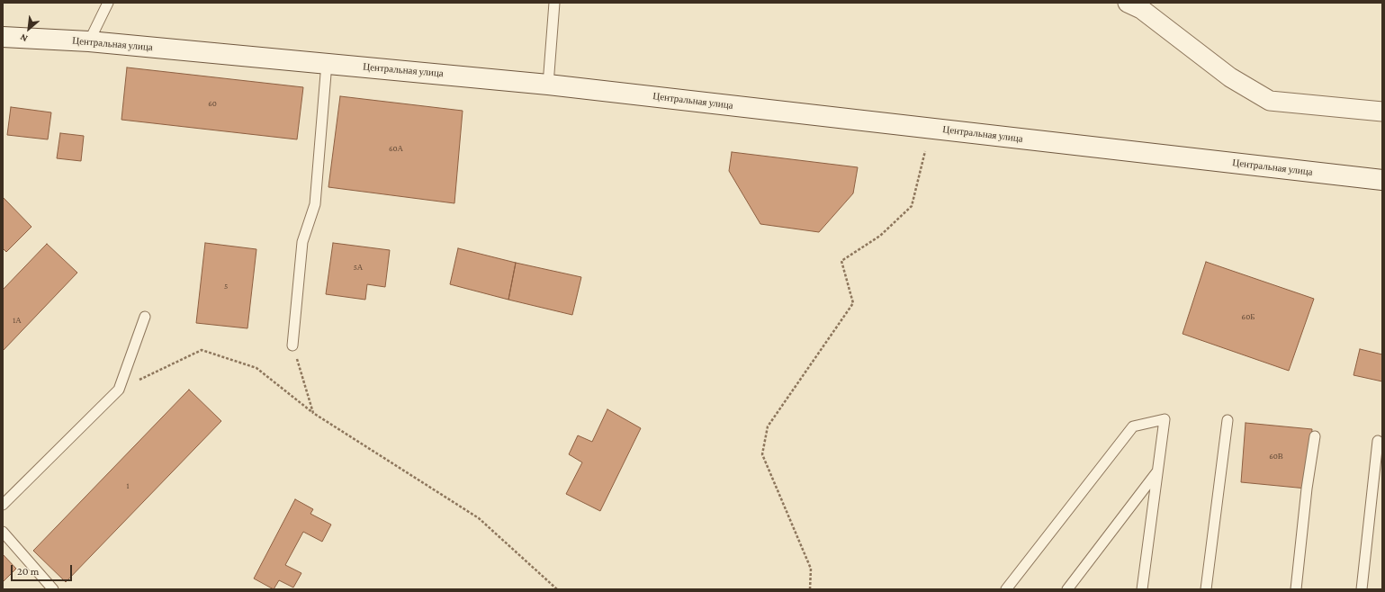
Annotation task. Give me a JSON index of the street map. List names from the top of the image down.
{
  "streets": {
    "main road": ["Центральная улица"]
  },
  "house_numbers": [
    "60",
    "60А",
    "5А",
    "5",
    "60Б",
    "1А",
    "60В",
    "1"
  ],
  "scale_bar": "20 m",
  "north": "bottom left"
}
